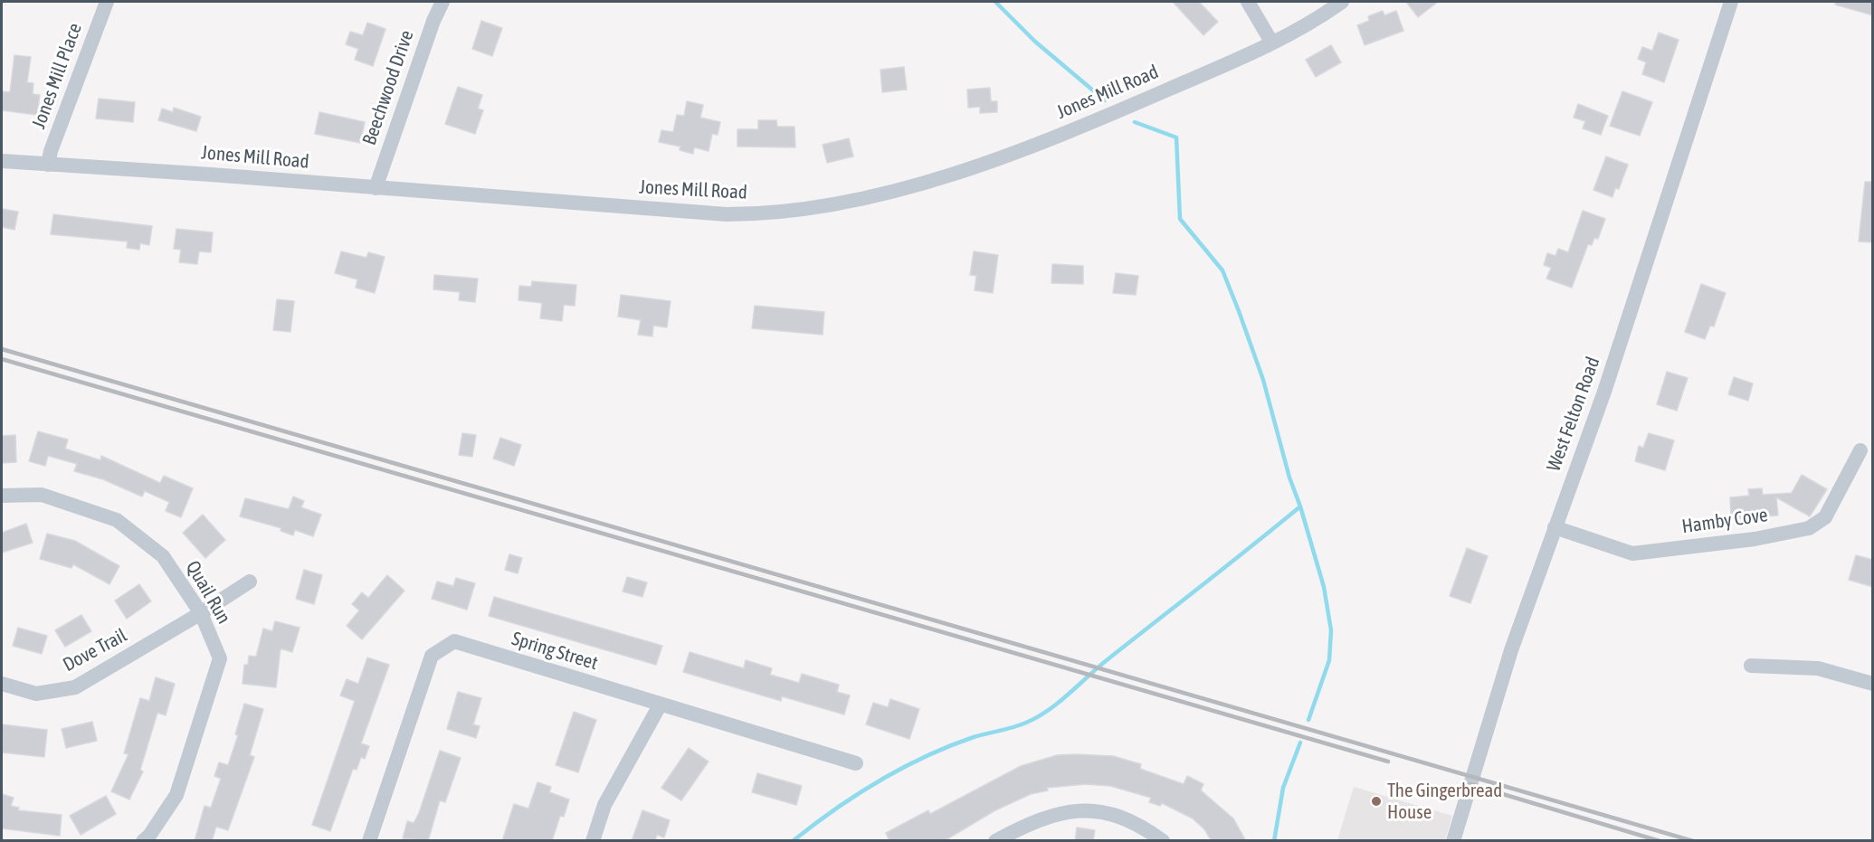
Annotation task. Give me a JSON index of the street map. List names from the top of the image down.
{
  "streets": {
    "street": [
      "Jones Mill Place",
      "Beechwood Drive",
      "Jones Mill Road",
      "West Felton Road",
      "Hamby Cove",
      "Quail Run",
      "Dove Trail",
      "Spring Street"
    ]
  },
  "crossings": [
    ["Jones Mill Place", "Jones Mill Road"],
    ["Beechwood Drive", "Jones Mill Road"],
    ["West Felton Road", "Hamby Cove"],
    ["Quail Run", "Dove Trail"]
  ],
  "places": ["The Gingerbread House"]
}
